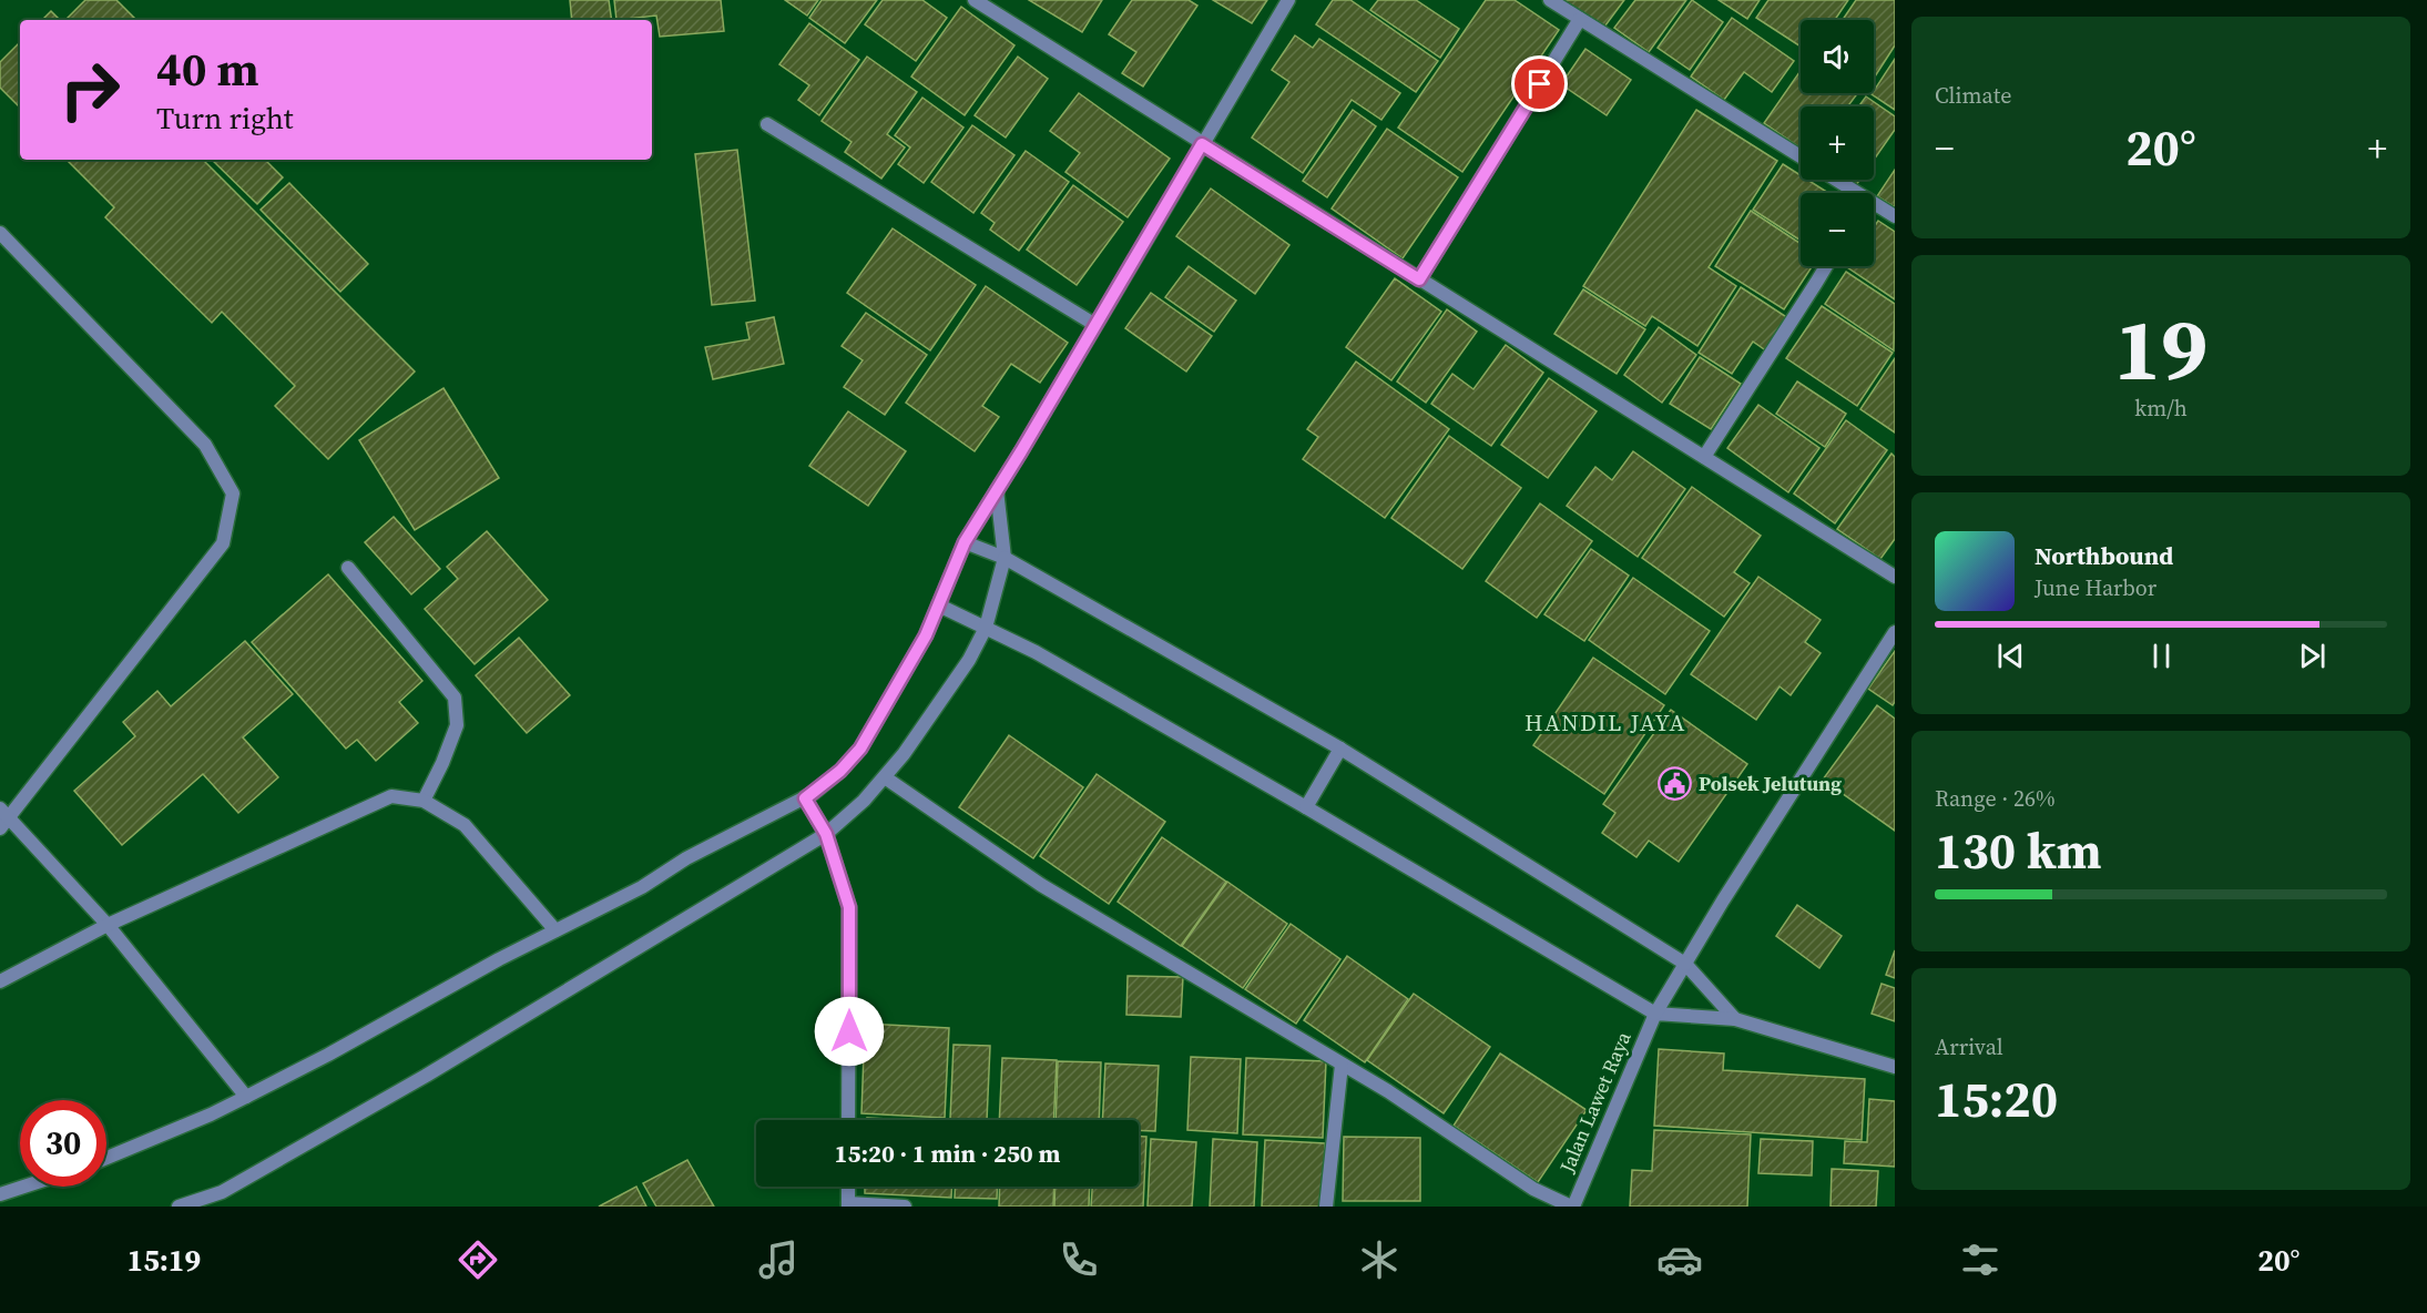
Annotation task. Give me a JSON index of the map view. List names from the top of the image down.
{
  "streets": {
    "street": ["Jalan Lawet Raya"]
  },
  "districts": ["HANDIL JAYA"],
  "places": {
    "public building": ["Polsek Jelutung"]
  },
  "page": {
    "tile": [
      "Climate",
      ["19", "km/h"],
      ["Range · 26%", "130 km"],
      ["Arrival", "15:20"]
    ],
    "map_buttons": ["+", "−"],
    "turn": ["40 m", "Turn right"],
    "heat": ["−", "20°", "+"],
    "song": ["Northbound", "June Harbor"],
    "limit": "30",
    "trip": "15:20 · 1 min · 250 m",
    "tabs": ["15:19", "20°"]
  }
}
